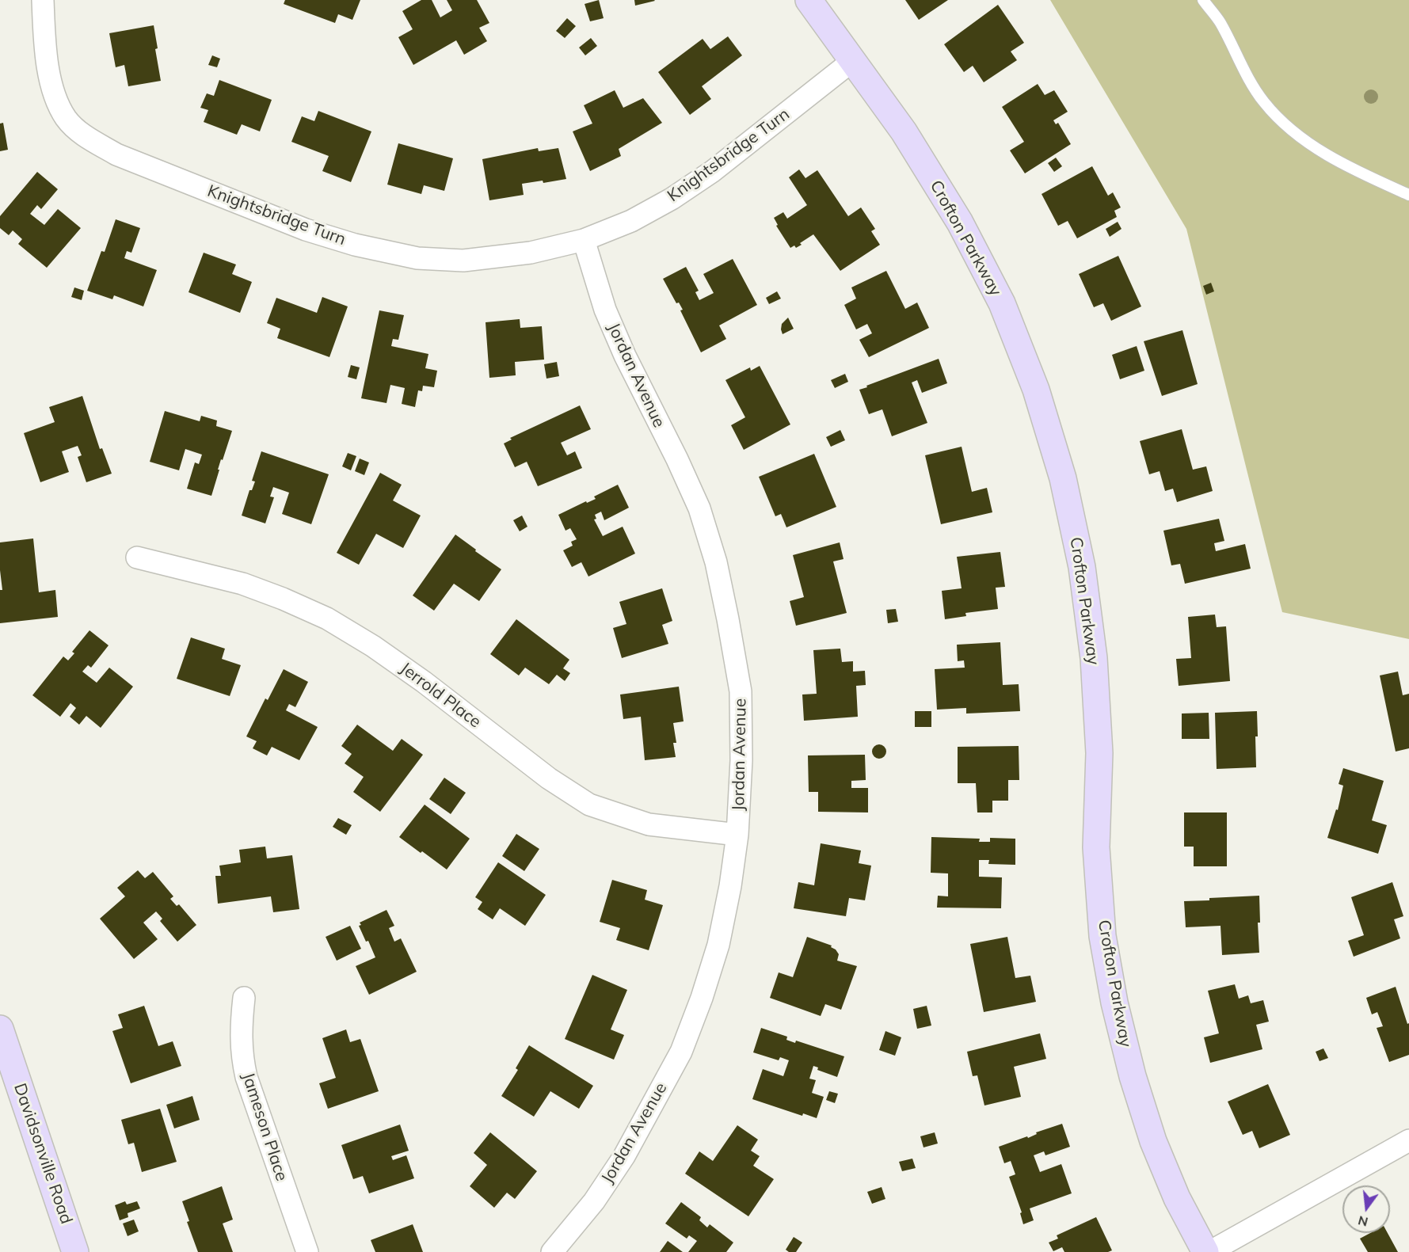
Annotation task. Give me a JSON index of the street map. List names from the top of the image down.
{
  "streets": {
    "street": [
      "Knightsbridge Turn",
      "Crofton Parkway",
      "Jordan Avenue",
      "Jerrold Place",
      "Jameson Place",
      "Davidsonville Road"
    ]
  },
  "crossings": [
    ["Knightsbridge Turn", "Crofton Parkway"],
    ["Knightsbridge Turn", "Jordan Avenue"],
    ["Jordan Avenue", "Jerrold Place"]
  ],
  "north": "bottom"
}
